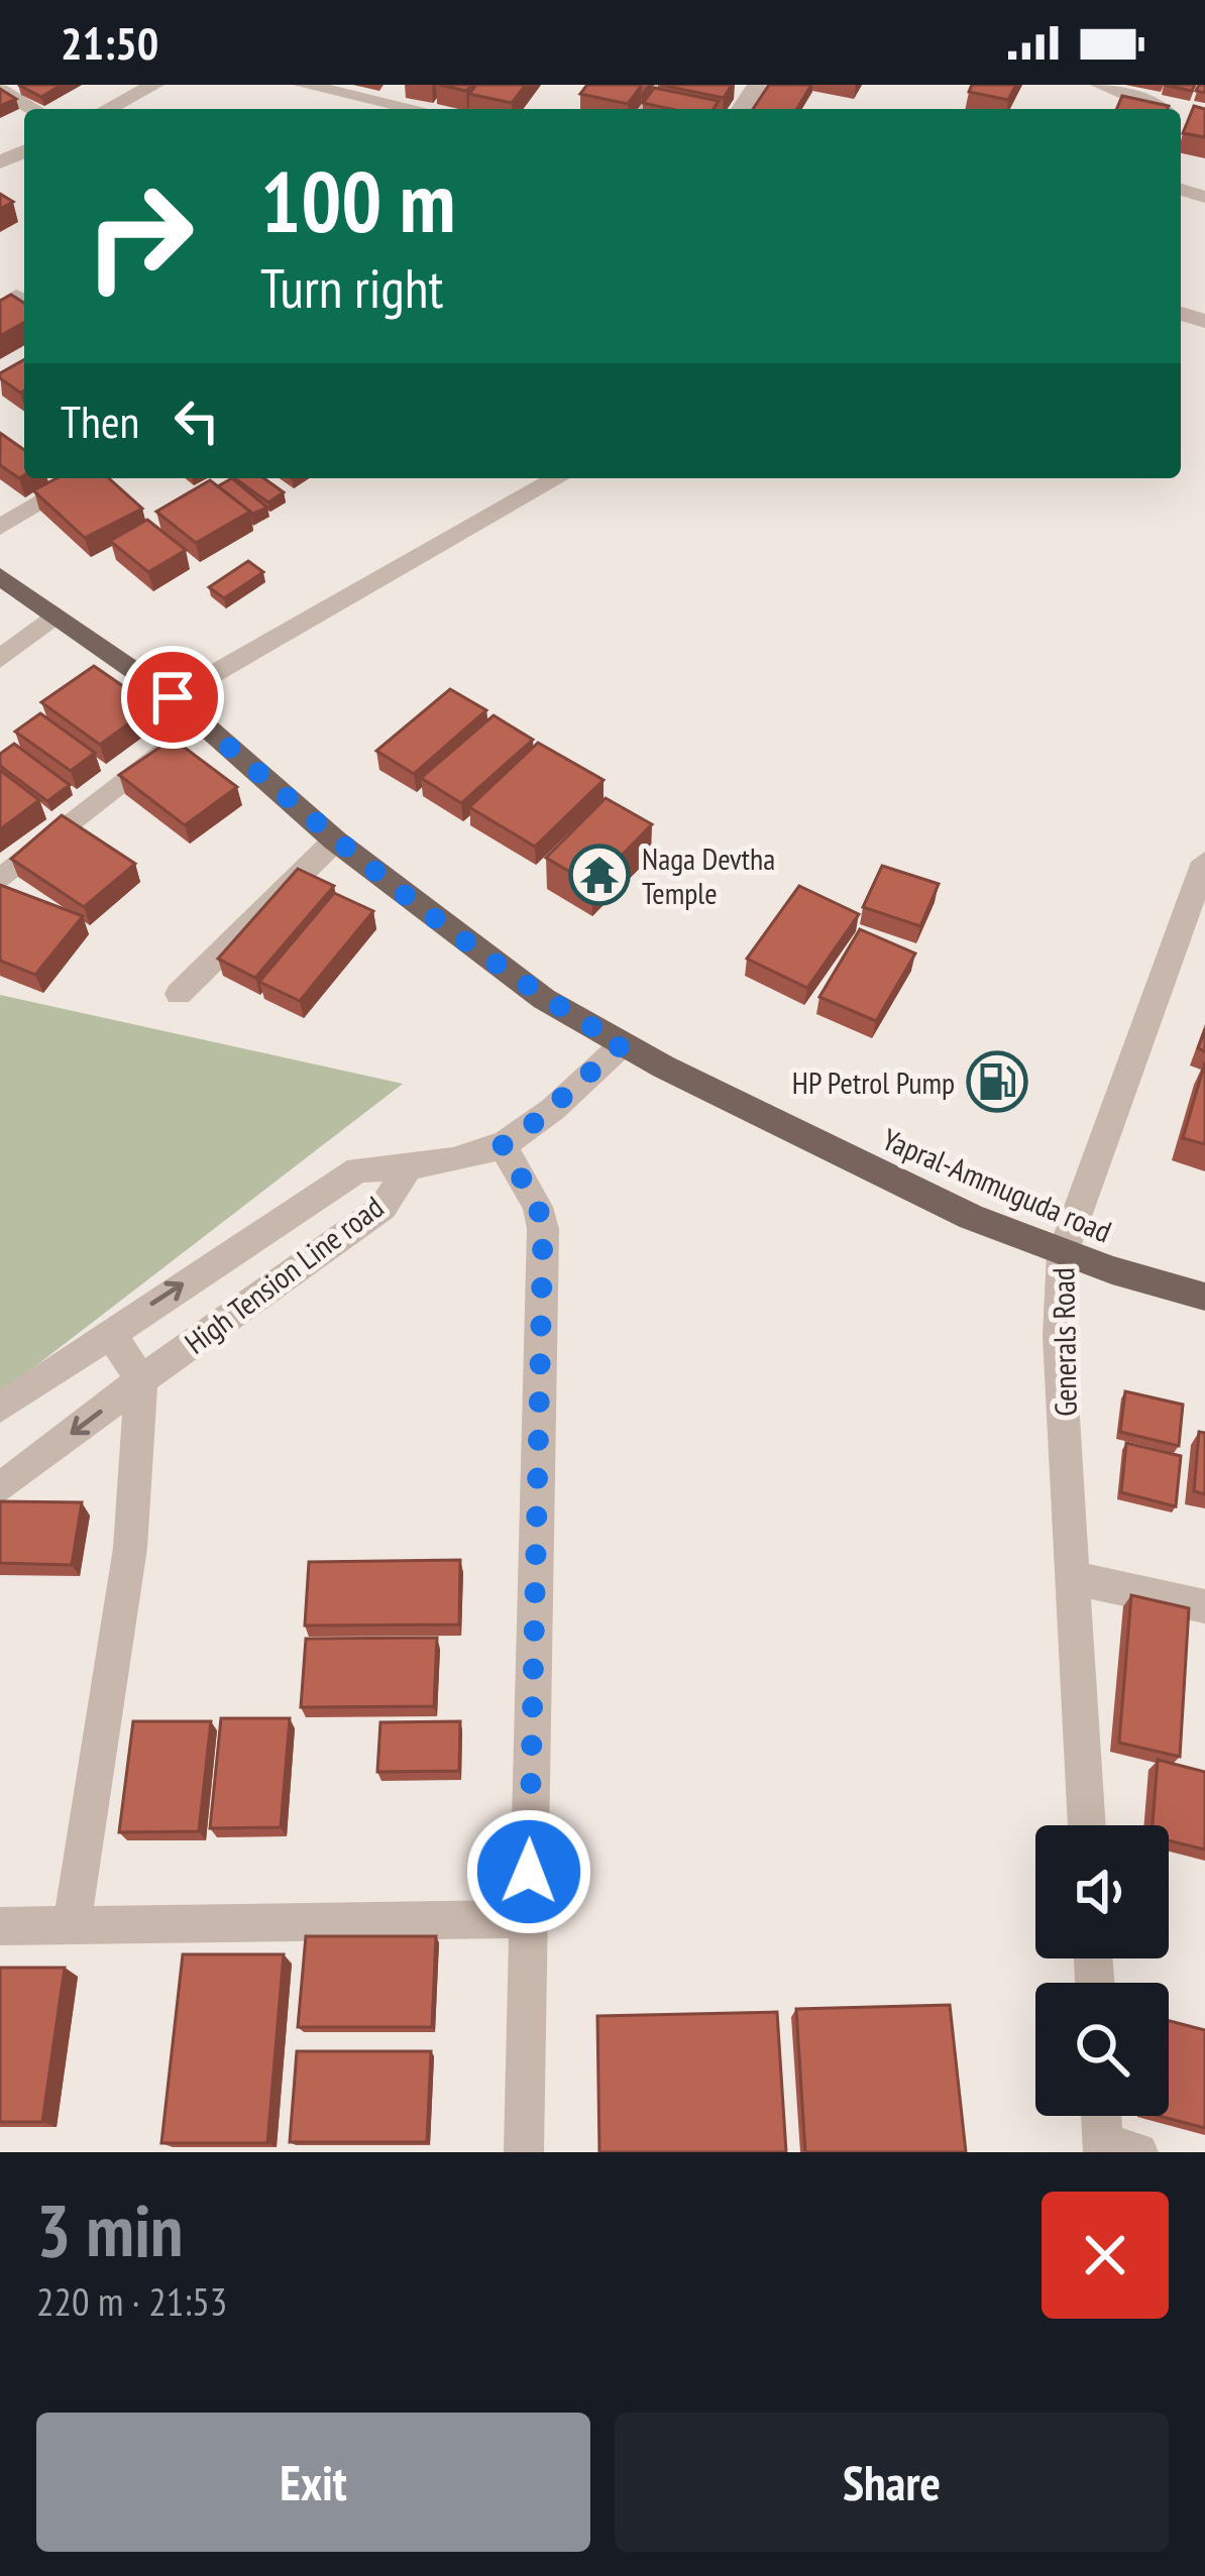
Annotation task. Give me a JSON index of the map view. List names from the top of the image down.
{
  "streets": {
    "main road": ["Yapral-Ammuguda road"],
    "street": ["High Tension Line road", "Generals Road"]
  },
  "crossings": [
    ["Yapral-Ammuguda road", "Generals Road"]
  ],
  "places": {
    "temple": ["Naga Devtha Temple"],
    "fuel station": ["HP Petrol Pump"]
  },
  "page": {
    "status": "21:50",
    "turn": ["100 m", "Turn right"],
    "then": "Then",
    "heading": ["3 min", "220 m · 21:53"],
    "buttons": ["Exit", "Share"]
  }
}
